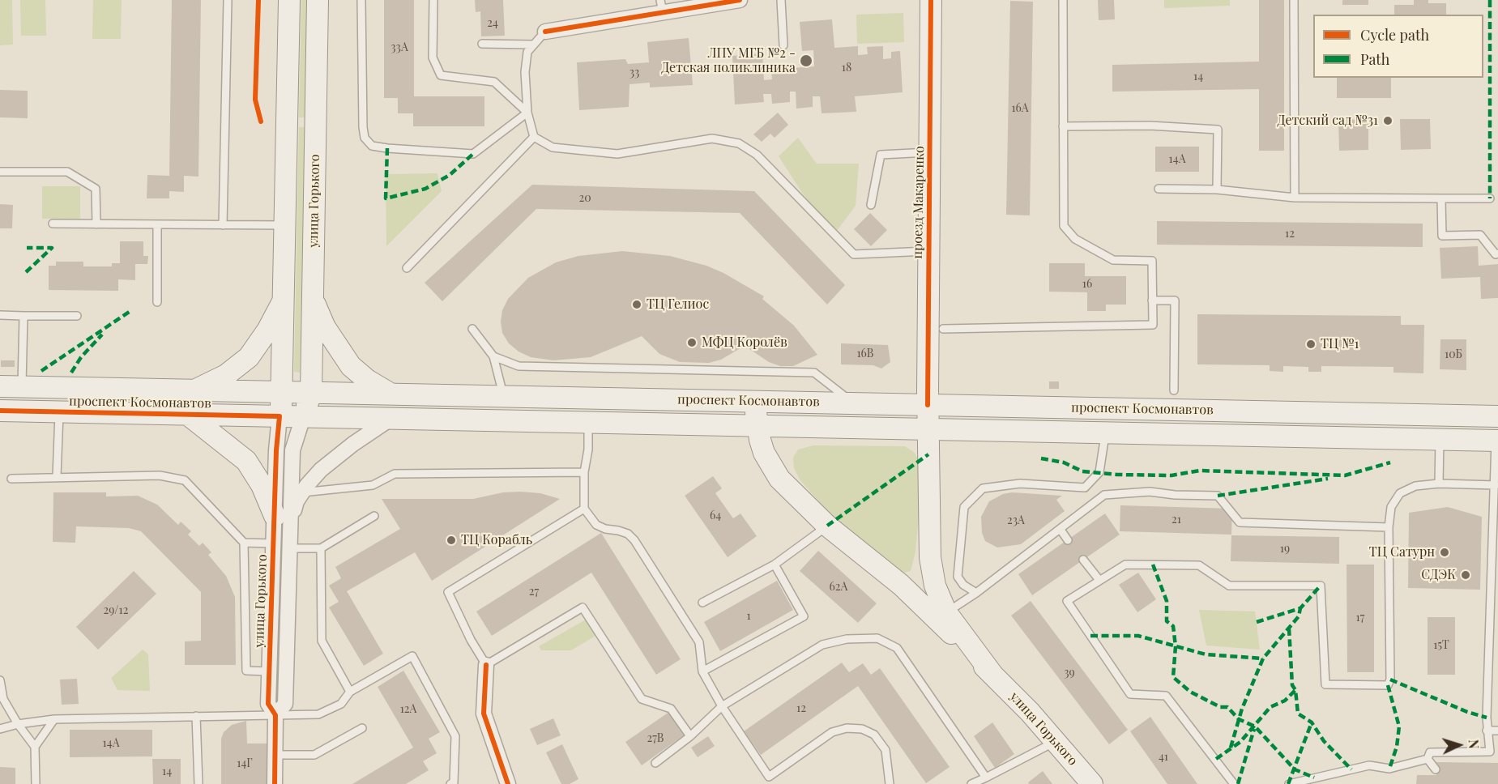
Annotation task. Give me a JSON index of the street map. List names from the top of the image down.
{
  "streets": {
    "main road": ["улица Горького", "проезд Макаренко", "проспект Космонавтов"]
  },
  "crossings": [
    ["улица Горького", "проезд Макаренко"],
    ["улица Горького", "проспект Космонавтов"],
    ["проезд Макаренко", "проспект Космонавтов"]
  ],
  "places": [
    "ЛПУ МГБ №2 - Детская поликлиника",
    "Детский сад №31",
    "ТЦ Гелиос",
    "МФЦ Королёв",
    "ТЦ №1",
    "ТЦ Корабль",
    "ТЦ Сатурн",
    "СДЭК"
  ],
  "house_numbers": [
    "24",
    "33А",
    "18",
    "33",
    "14",
    "16А",
    "14А",
    "20",
    "12",
    "16",
    "16В",
    "10Б",
    "64",
    "21",
    "23А",
    "19",
    "62А",
    "27",
    "29/12",
    "1",
    "17",
    "15Т",
    "39",
    "12",
    "12А",
    "27В",
    "14А",
    "41",
    "14Г",
    "14"
  ],
  "legend": ["Cycle path", "Path"],
  "north": "right"
}
